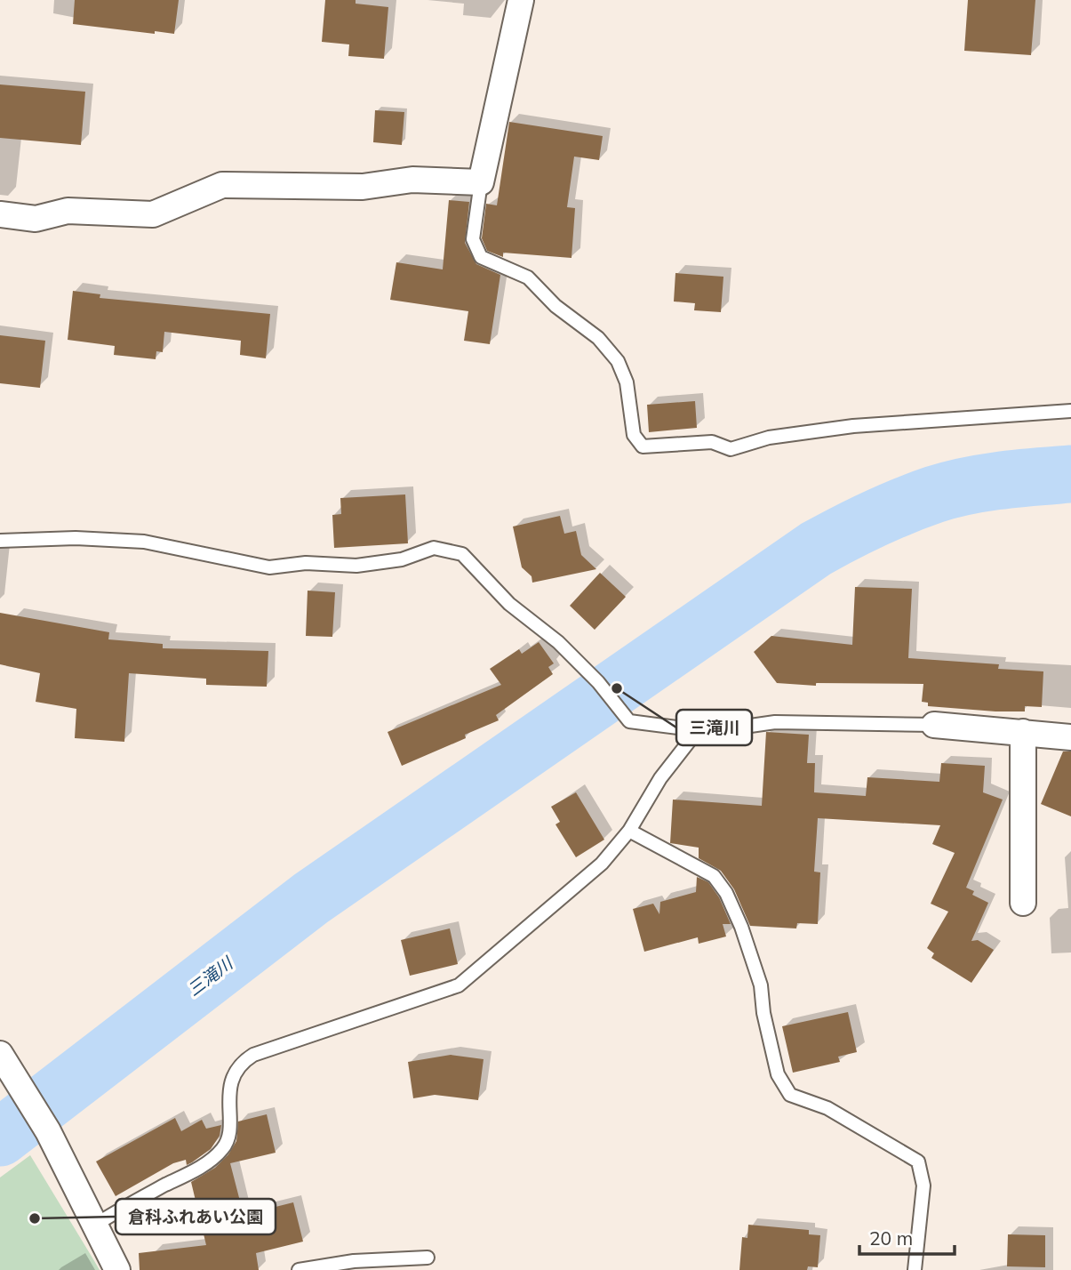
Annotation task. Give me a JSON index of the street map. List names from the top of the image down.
{
  "water": ["三滝川"],
  "places": ["三滝川", "倉科ふれあい公園"],
  "scale_bar": "20 m"
}
